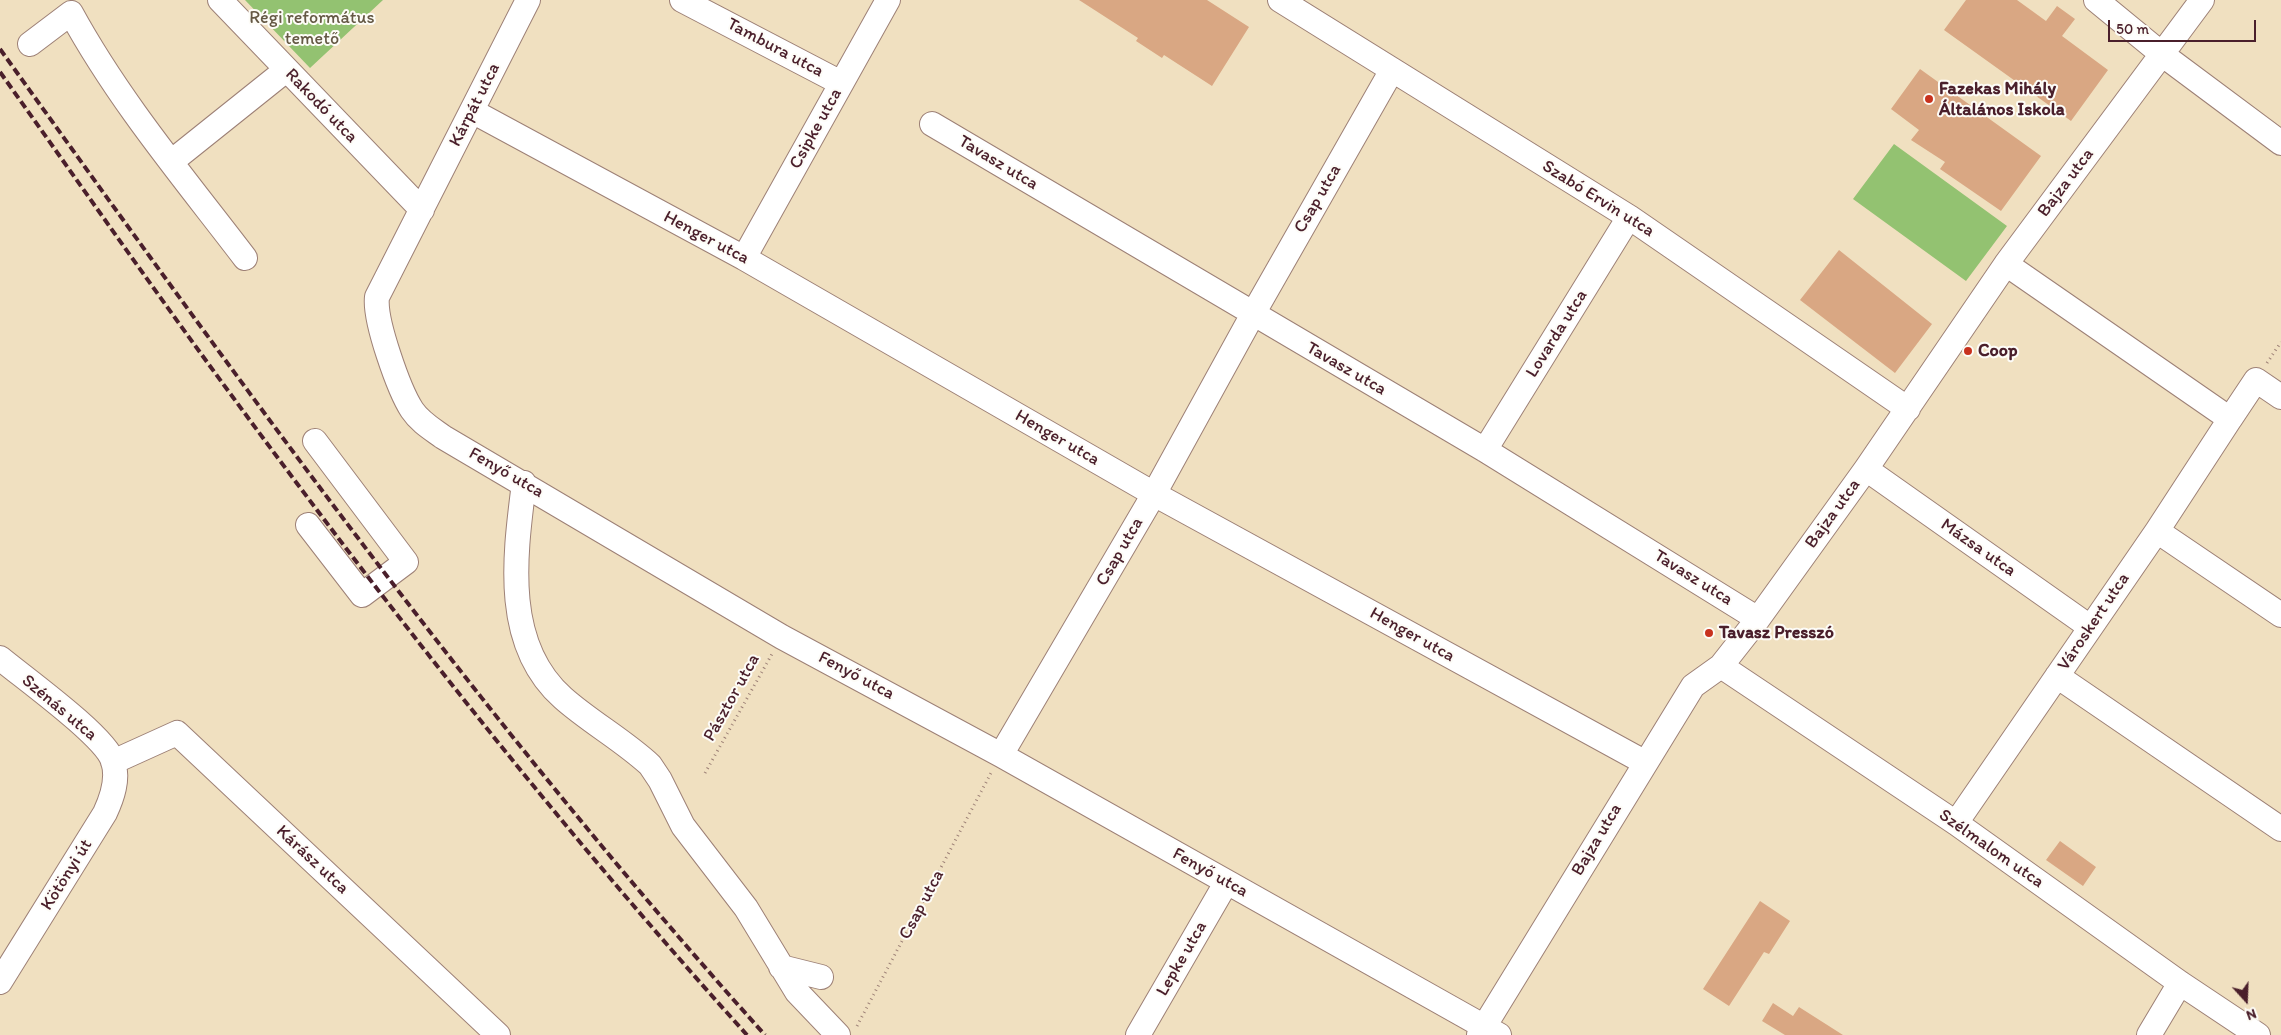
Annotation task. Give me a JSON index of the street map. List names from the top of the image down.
{
  "streets": {
    "street": [
      "Tambura utca",
      "Kárpát utca",
      "Rakodó utca",
      "Csipke utca",
      "Tavasz utca",
      "Bajza utca",
      "Csap utca",
      "Szabó Ervin utca",
      "Henger utca",
      "Lovarda utca",
      "Fenyő utca",
      "Mázsa utca",
      "Városkert utca",
      "Szénás utca",
      "Szélmalom utca",
      "Kárász utca",
      "Kötönyi út",
      "Lepke utca"
    ],
    "path": ["Pásztor utca"]
  },
  "crossings": [
    ["Tambura utca", "Csipke utca"],
    ["Kárpát utca", "Rakodó utca"],
    ["Kárpát utca", "Henger utca"],
    ["Kárpát utca", "Fenyő utca"],
    ["Rakodó utca", "Fenyő utca"],
    ["Csipke utca", "Henger utca"],
    ["Tavasz utca", "Bajza utca"],
    ["Tavasz utca", "Csap utca"],
    ["Tavasz utca", "Lovarda utca"],
    ["Bajza utca", "Szabó Ervin utca"],
    ["Bajza utca", "Henger utca"],
    ["Bajza utca", "Fenyő utca"],
    ["Bajza utca", "Mázsa utca"],
    ["Bajza utca", "Szélmalom utca"],
    ["Csap utca", "Szabó Ervin utca"],
    ["Csap utca", "Henger utca"],
    ["Csap utca", "Fenyő utca"],
    ["Szabó Ervin utca", "Lovarda utca"],
    ["Fenyő utca", "Pásztor utca"],
    ["Fenyő utca", "Lepke utca"],
    ["Mázsa utca", "Városkert utca"],
    ["Városkert utca", "Szélmalom utca"],
    ["Szénás utca", "Kárász utca"],
    ["Szénás utca", "Kötönyi út"],
    ["Kárász utca", "Kötönyi út"]
  ],
  "parks": ["Régi református temető"],
  "places": ["Fazekas Mihály Általános Iskola", "Coop", "Tavasz Presszó"],
  "scale_bar": "50 m",
  "north": "bottom"
}
